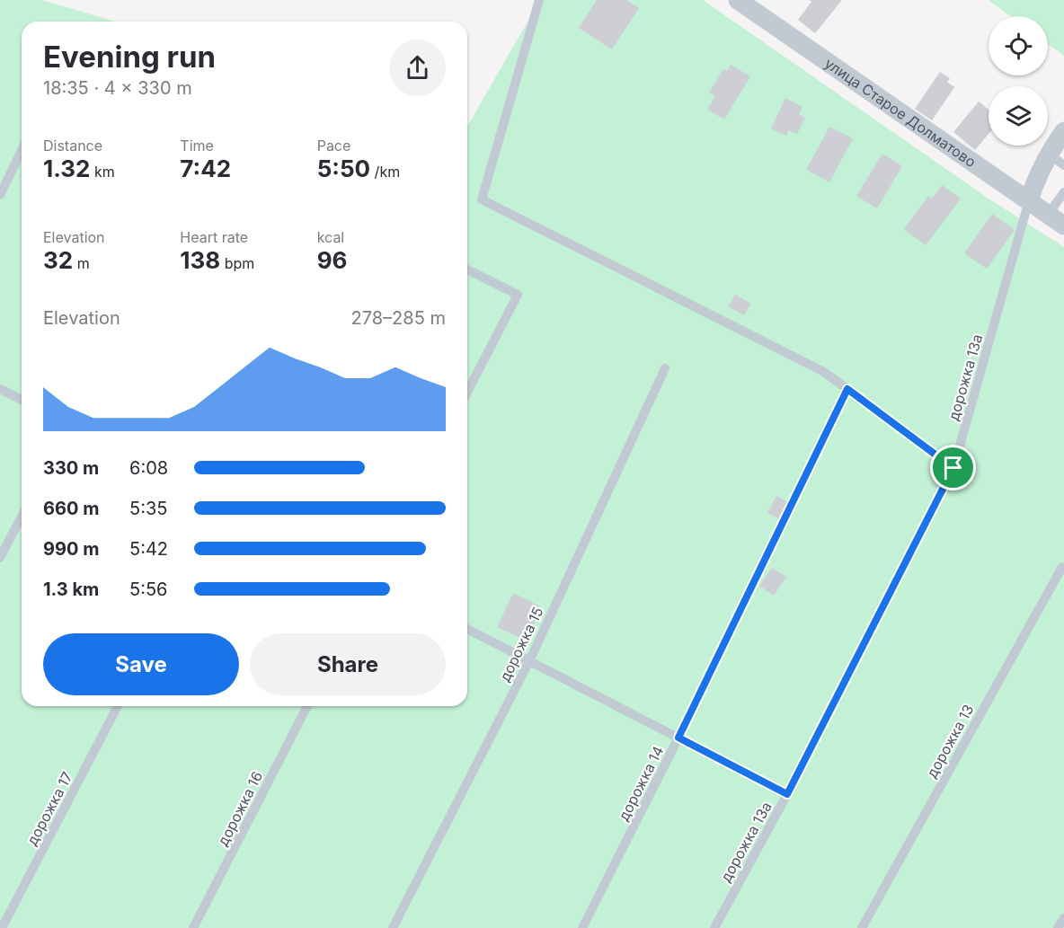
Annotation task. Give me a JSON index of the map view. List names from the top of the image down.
{
  "streets": {
    "street": ["улица Старое Долматово"],
    "lane": [
      "дорожка 13а",
      "дорожка 15",
      "дорожка 13",
      "дорожка 14",
      "дорожка 17",
      "дорожка 16"
    ]
  },
  "crossings": [
    ["улица Старое Долматово", "дорожка 13а"]
  ],
  "page": {
    "heading": ["Evening run", "18:35 · 4 × 330 m"],
    "stats": [
      ["Distance", "1.32 km"],
      ["Time", "7:42"],
      ["Pace", "5:50 /km"],
      ["Elevation", "32 m"],
      ["Heart rate", "138 bpm"],
      ["kcal", "96"]
    ],
    "chart": ["Elevation", "278–285 m"],
    "list": [
      {
        "name": "330 m",
        "note": "6:08"
      },
      {
        "name": "660 m",
        "note": "5:35"
      },
      {
        "name": "990 m",
        "note": "5:42"
      },
      {
        "name": "1.3 km",
        "note": "5:56"
      }
    ],
    "buttons": ["Save", "Share"]
  }
}
